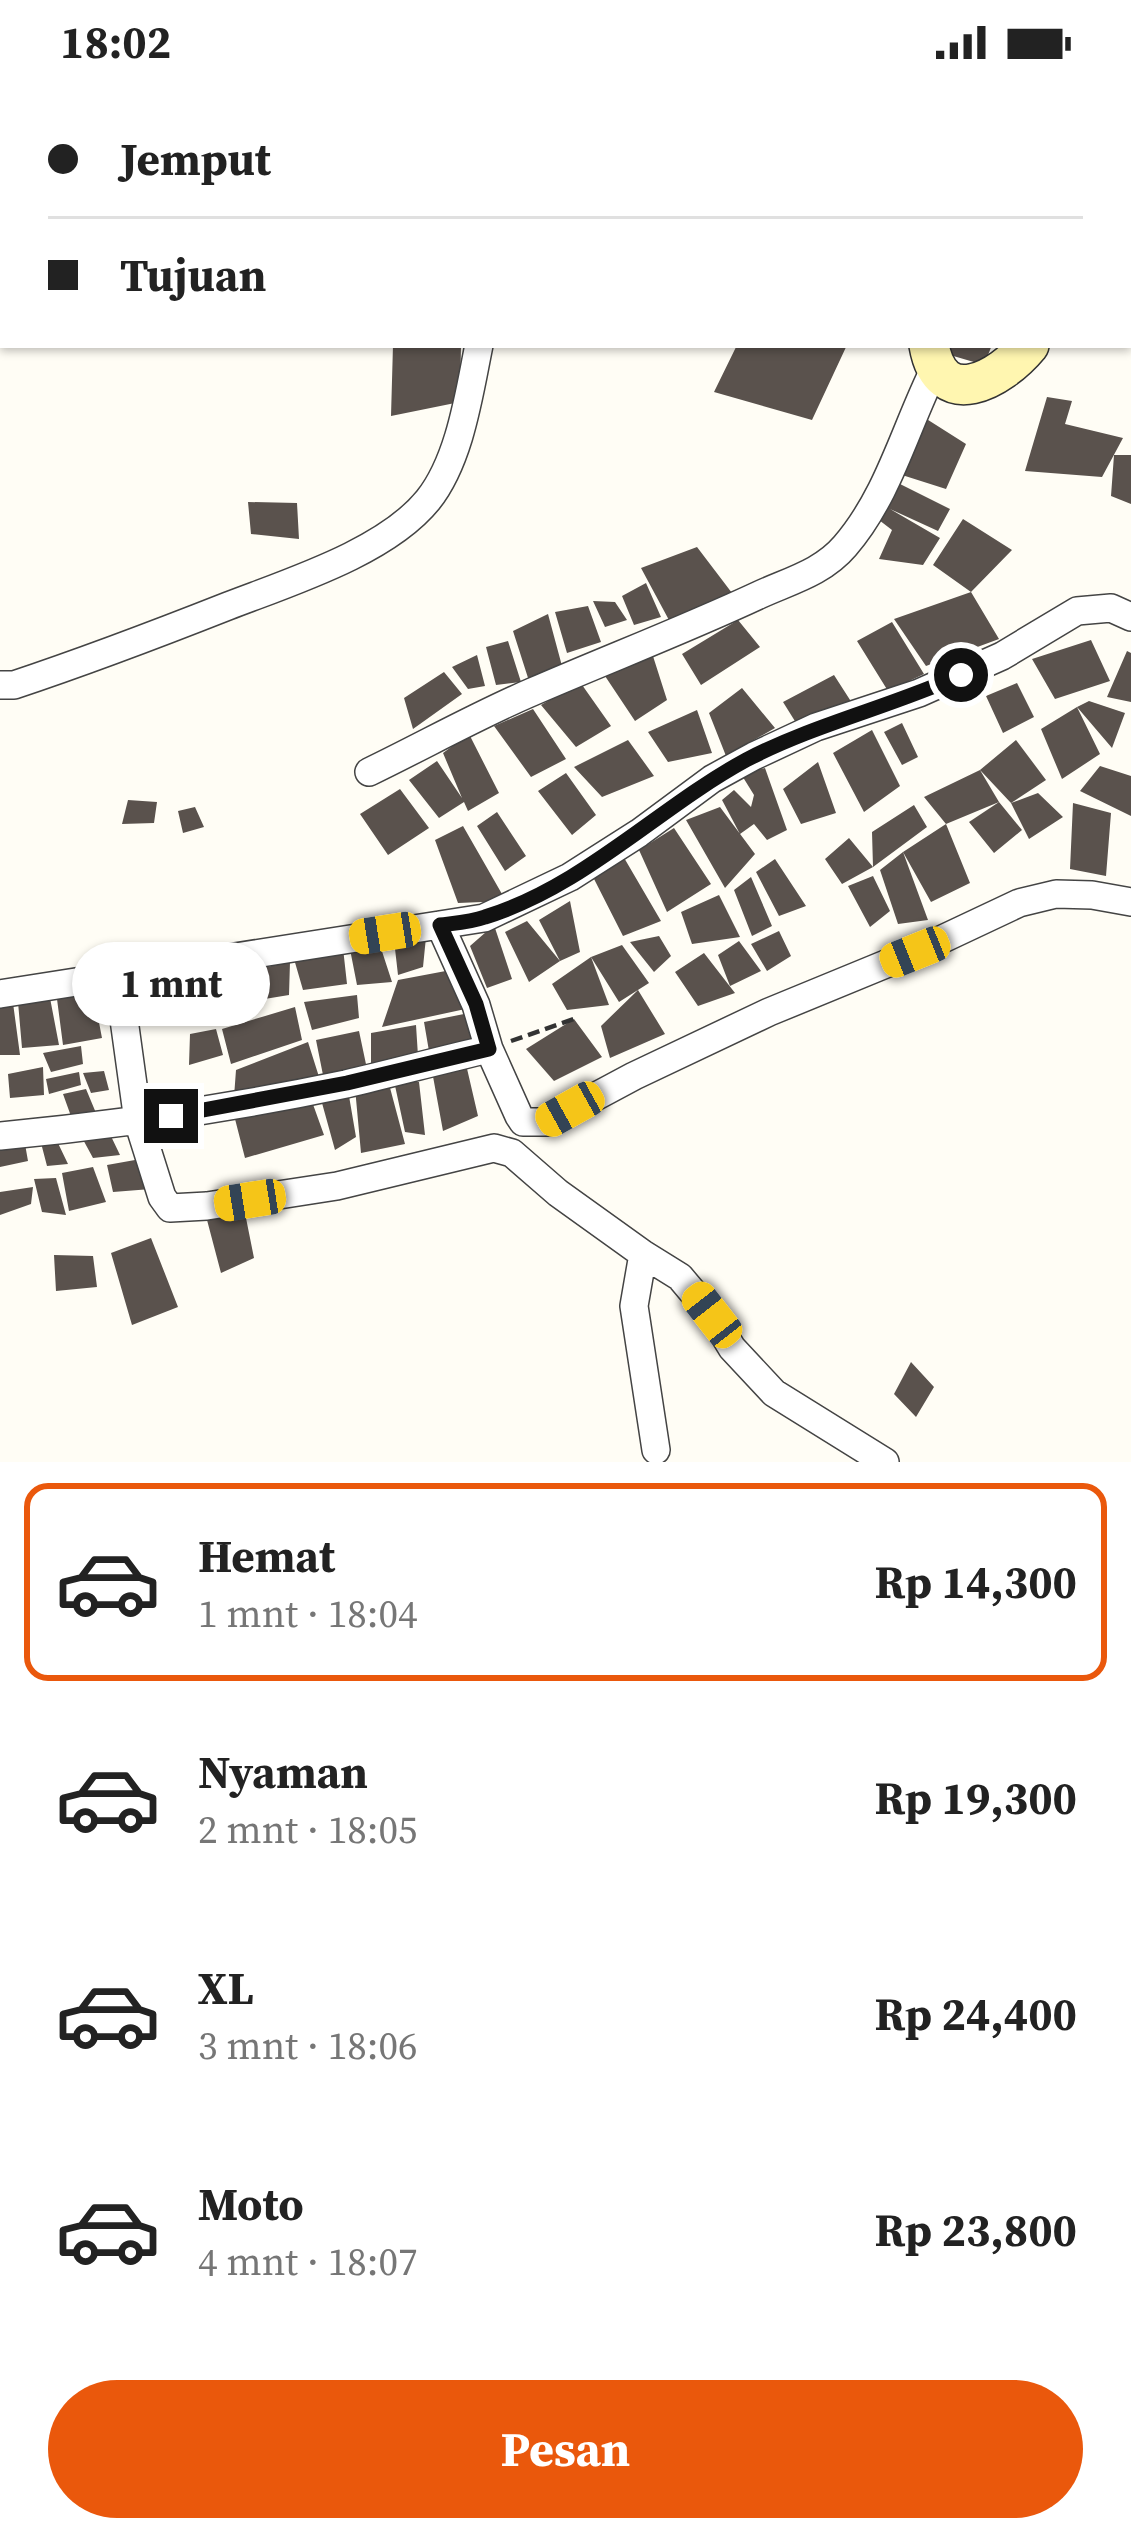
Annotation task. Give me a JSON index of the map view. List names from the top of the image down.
{
  "page": {
    "status": "18:02",
    "banner": ["Jemput", "Tujuan"],
    "bubble": "1 mnt",
    "list": [
      {
        "name": "Hemat",
        "note": "1 mnt · 18:04",
        "value": "Rp 14,300"
      },
      {
        "name": "Nyaman",
        "note": "2 mnt · 18:05",
        "value": "Rp 19,300"
      },
      {
        "name": "XL",
        "note": "3 mnt · 18:06",
        "value": "Rp 24,400"
      },
      {
        "name": "Moto",
        "note": "4 mnt · 18:07",
        "value": "Rp 23,800"
      }
    ],
    "buttons": "Pesan"
  }
}
